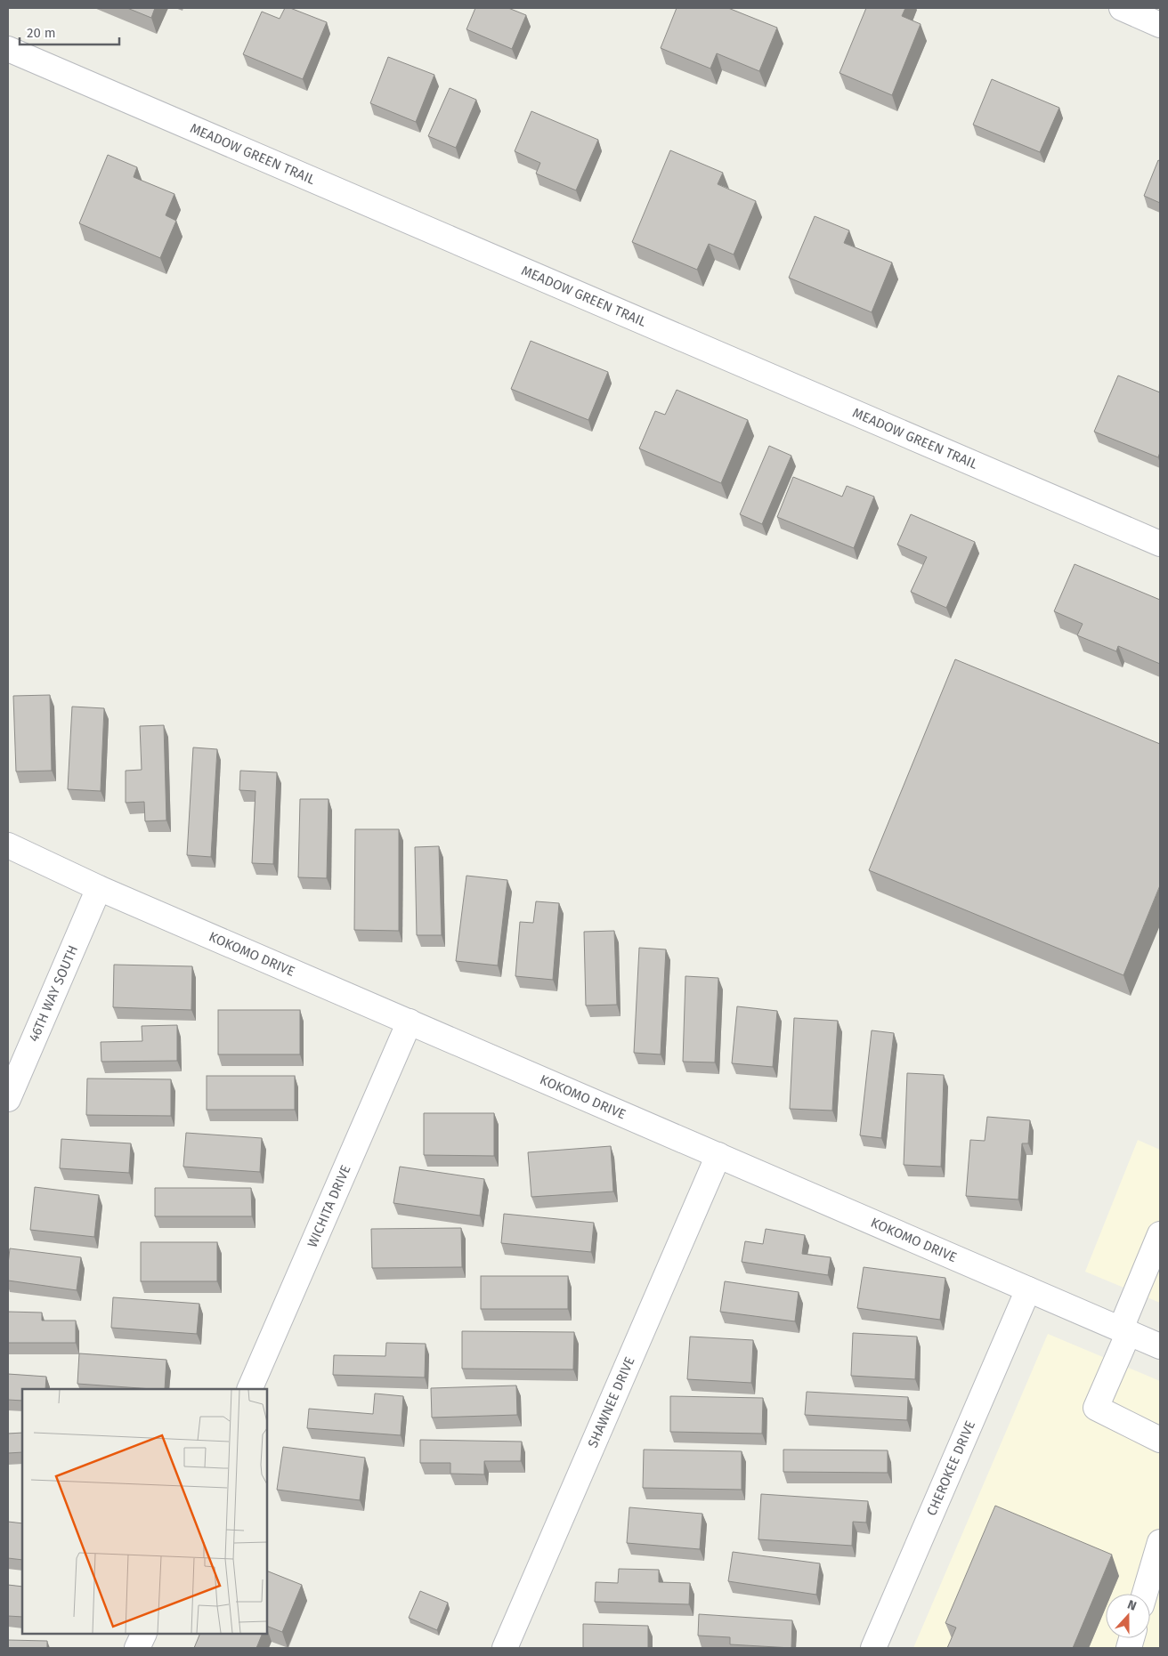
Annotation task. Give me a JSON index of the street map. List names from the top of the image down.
{
  "streets": {
    "street": [
      "MEADOW GREEN TRAIL",
      "KOKOMO DRIVE",
      "46TH WAY SOUTH",
      "WICHITA DRIVE",
      "SHAWNEE DRIVE",
      "CHEROKEE DRIVE"
    ]
  },
  "crossings": [
    ["KOKOMO DRIVE", "46TH WAY SOUTH"],
    ["KOKOMO DRIVE", "WICHITA DRIVE"],
    ["KOKOMO DRIVE", "SHAWNEE DRIVE"],
    ["KOKOMO DRIVE", "CHEROKEE DRIVE"]
  ],
  "scale_bar": "20 m",
  "north": "top"
}
